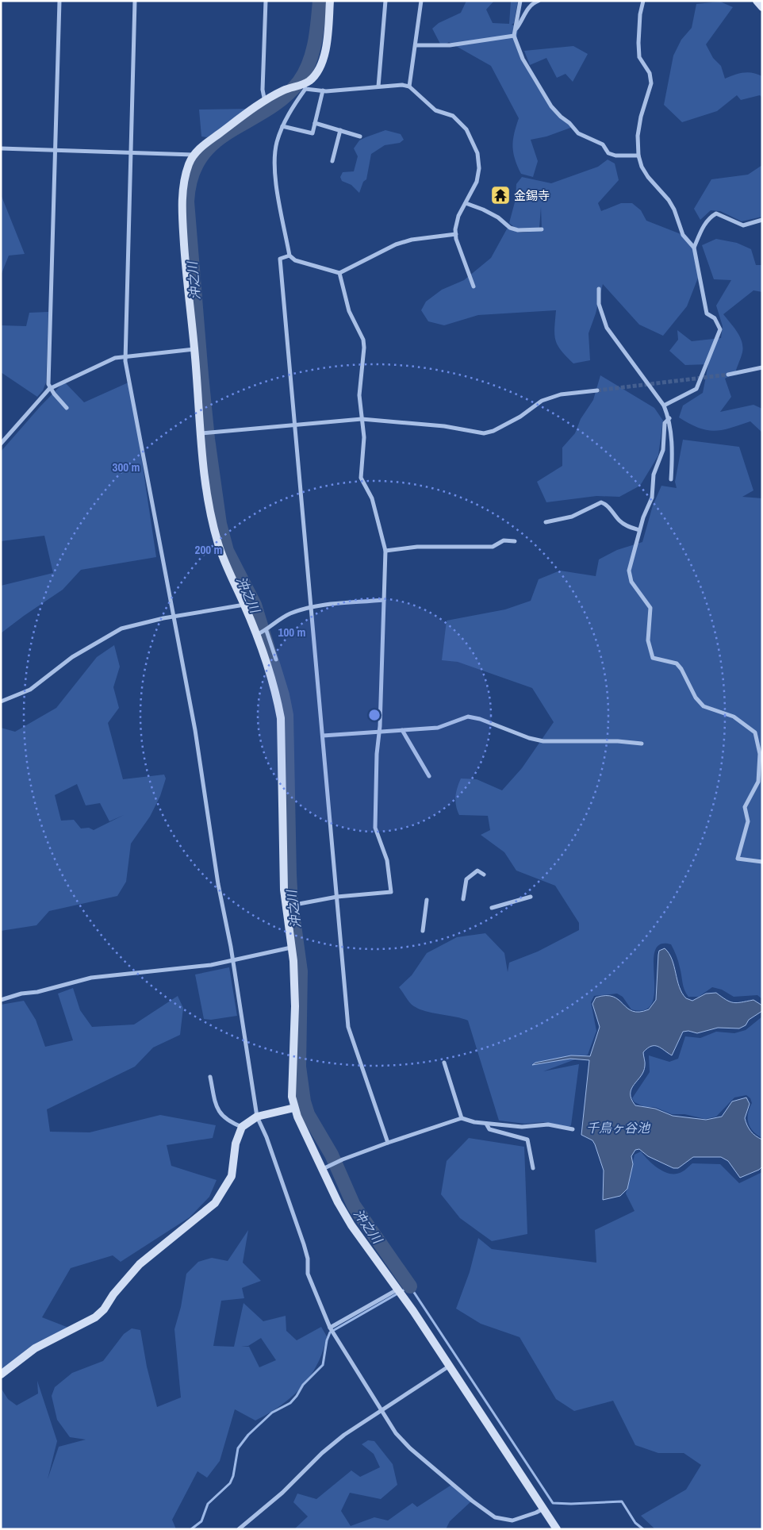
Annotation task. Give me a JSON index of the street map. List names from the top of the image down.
{
  "water": ["沖之川", "千鳥ヶ谷池"],
  "places": {
    "temple": ["金錫寺"]
  },
  "rings": ["300 m", "200 m", "100 m"]
}
